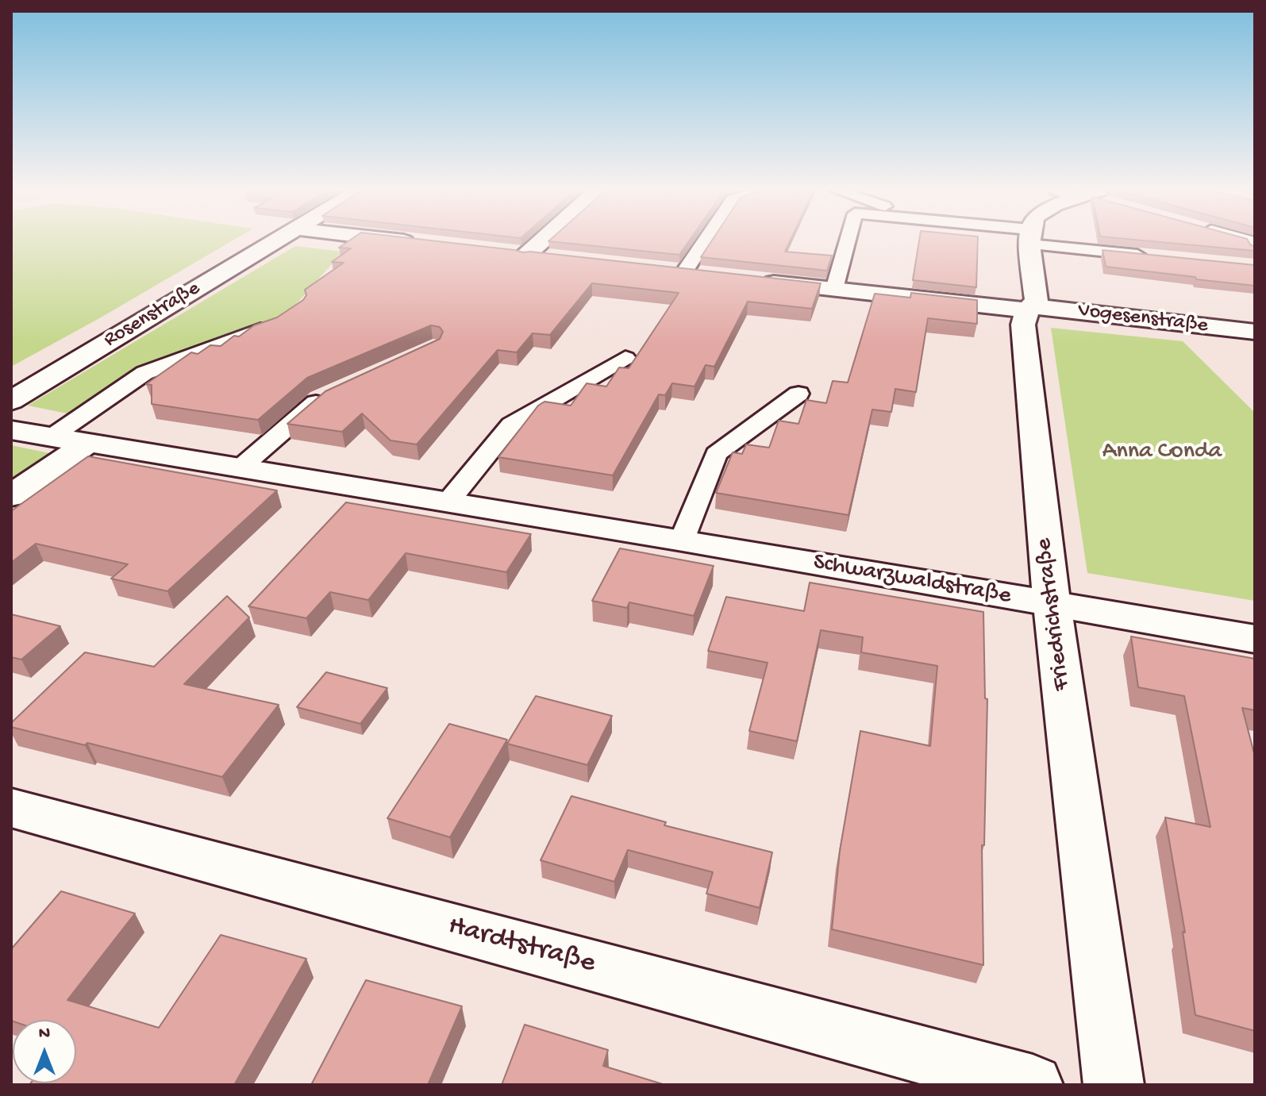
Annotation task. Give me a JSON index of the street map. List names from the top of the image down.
{
  "streets": {
    "street": [
      "Rosenstraße",
      "Vogesenstraße",
      "Schwarzwaldstraße",
      "Friedrichstraße",
      "Hardtstraße"
    ]
  },
  "crossings": [
    ["Vogesenstraße", "Friedrichstraße"],
    ["Schwarzwaldstraße", "Friedrichstraße"]
  ],
  "parks": ["Anna Conda"],
  "north": "top"
}
